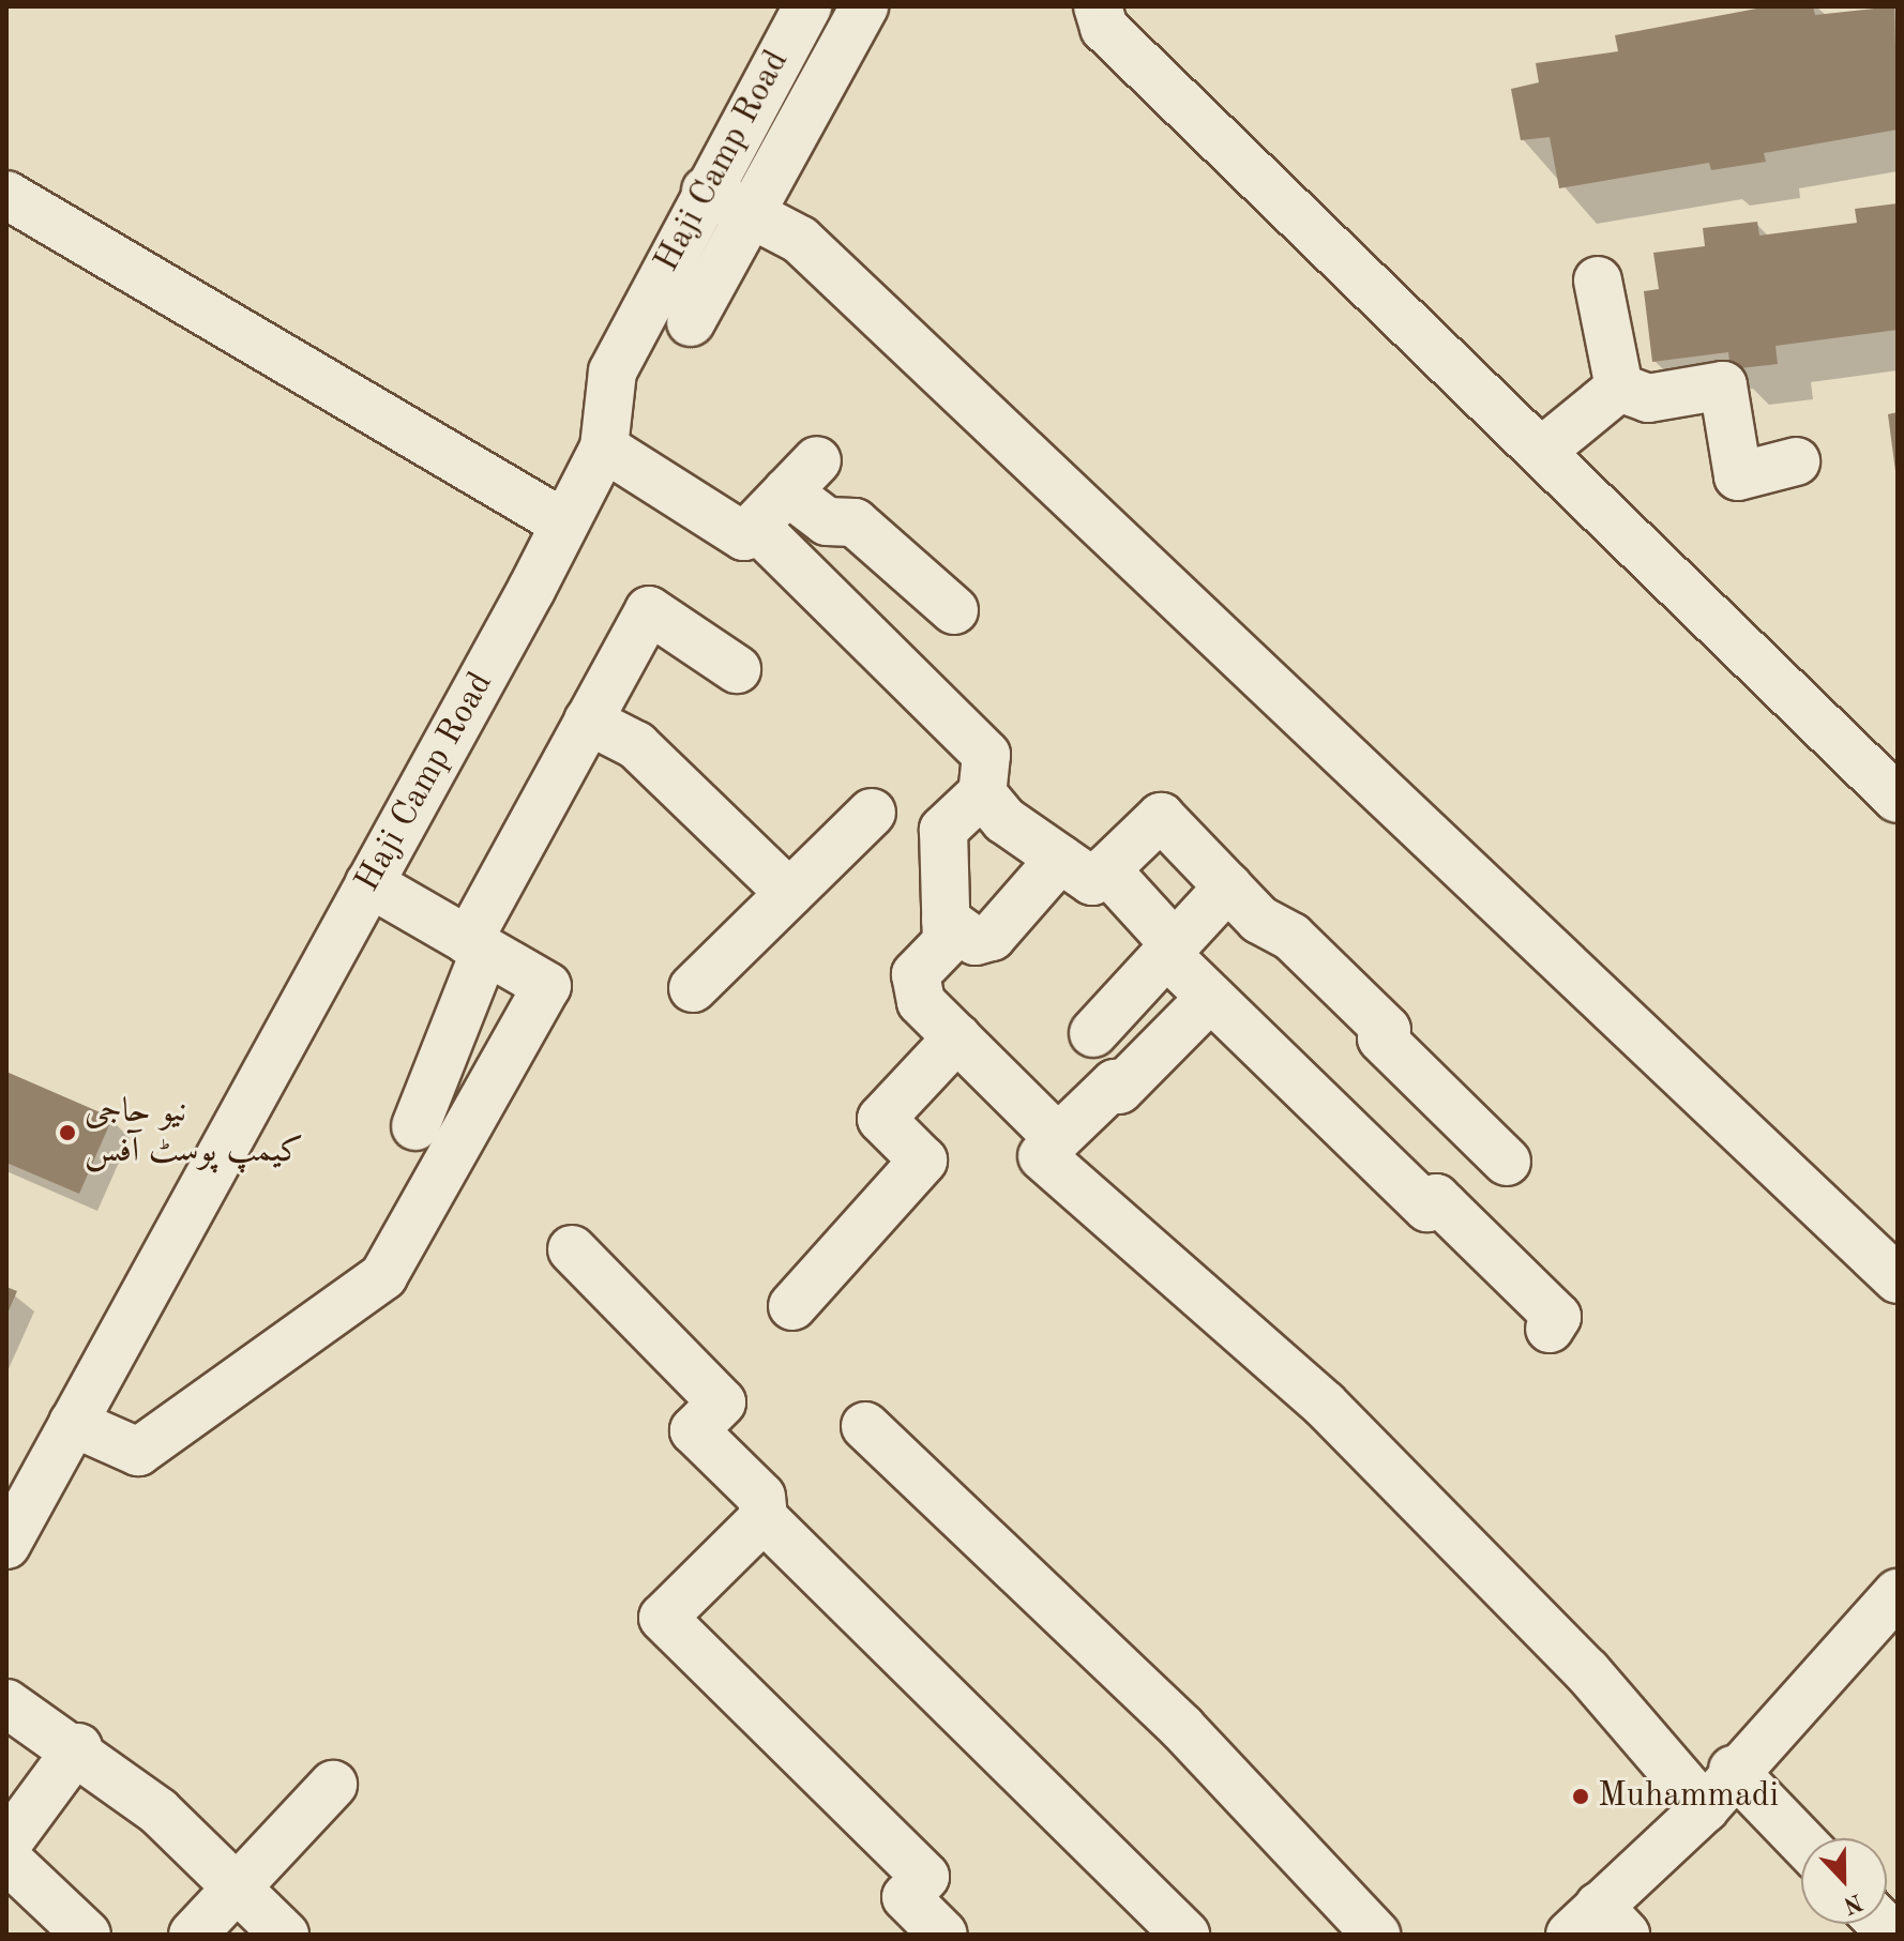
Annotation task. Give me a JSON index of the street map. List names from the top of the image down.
{
  "streets": {
    "street": ["Haji Camp Road"]
  },
  "places": ["نیو حاجی کیمپ پوسٹ آفس", "Muhammadi"],
  "north": "bottom"
}
